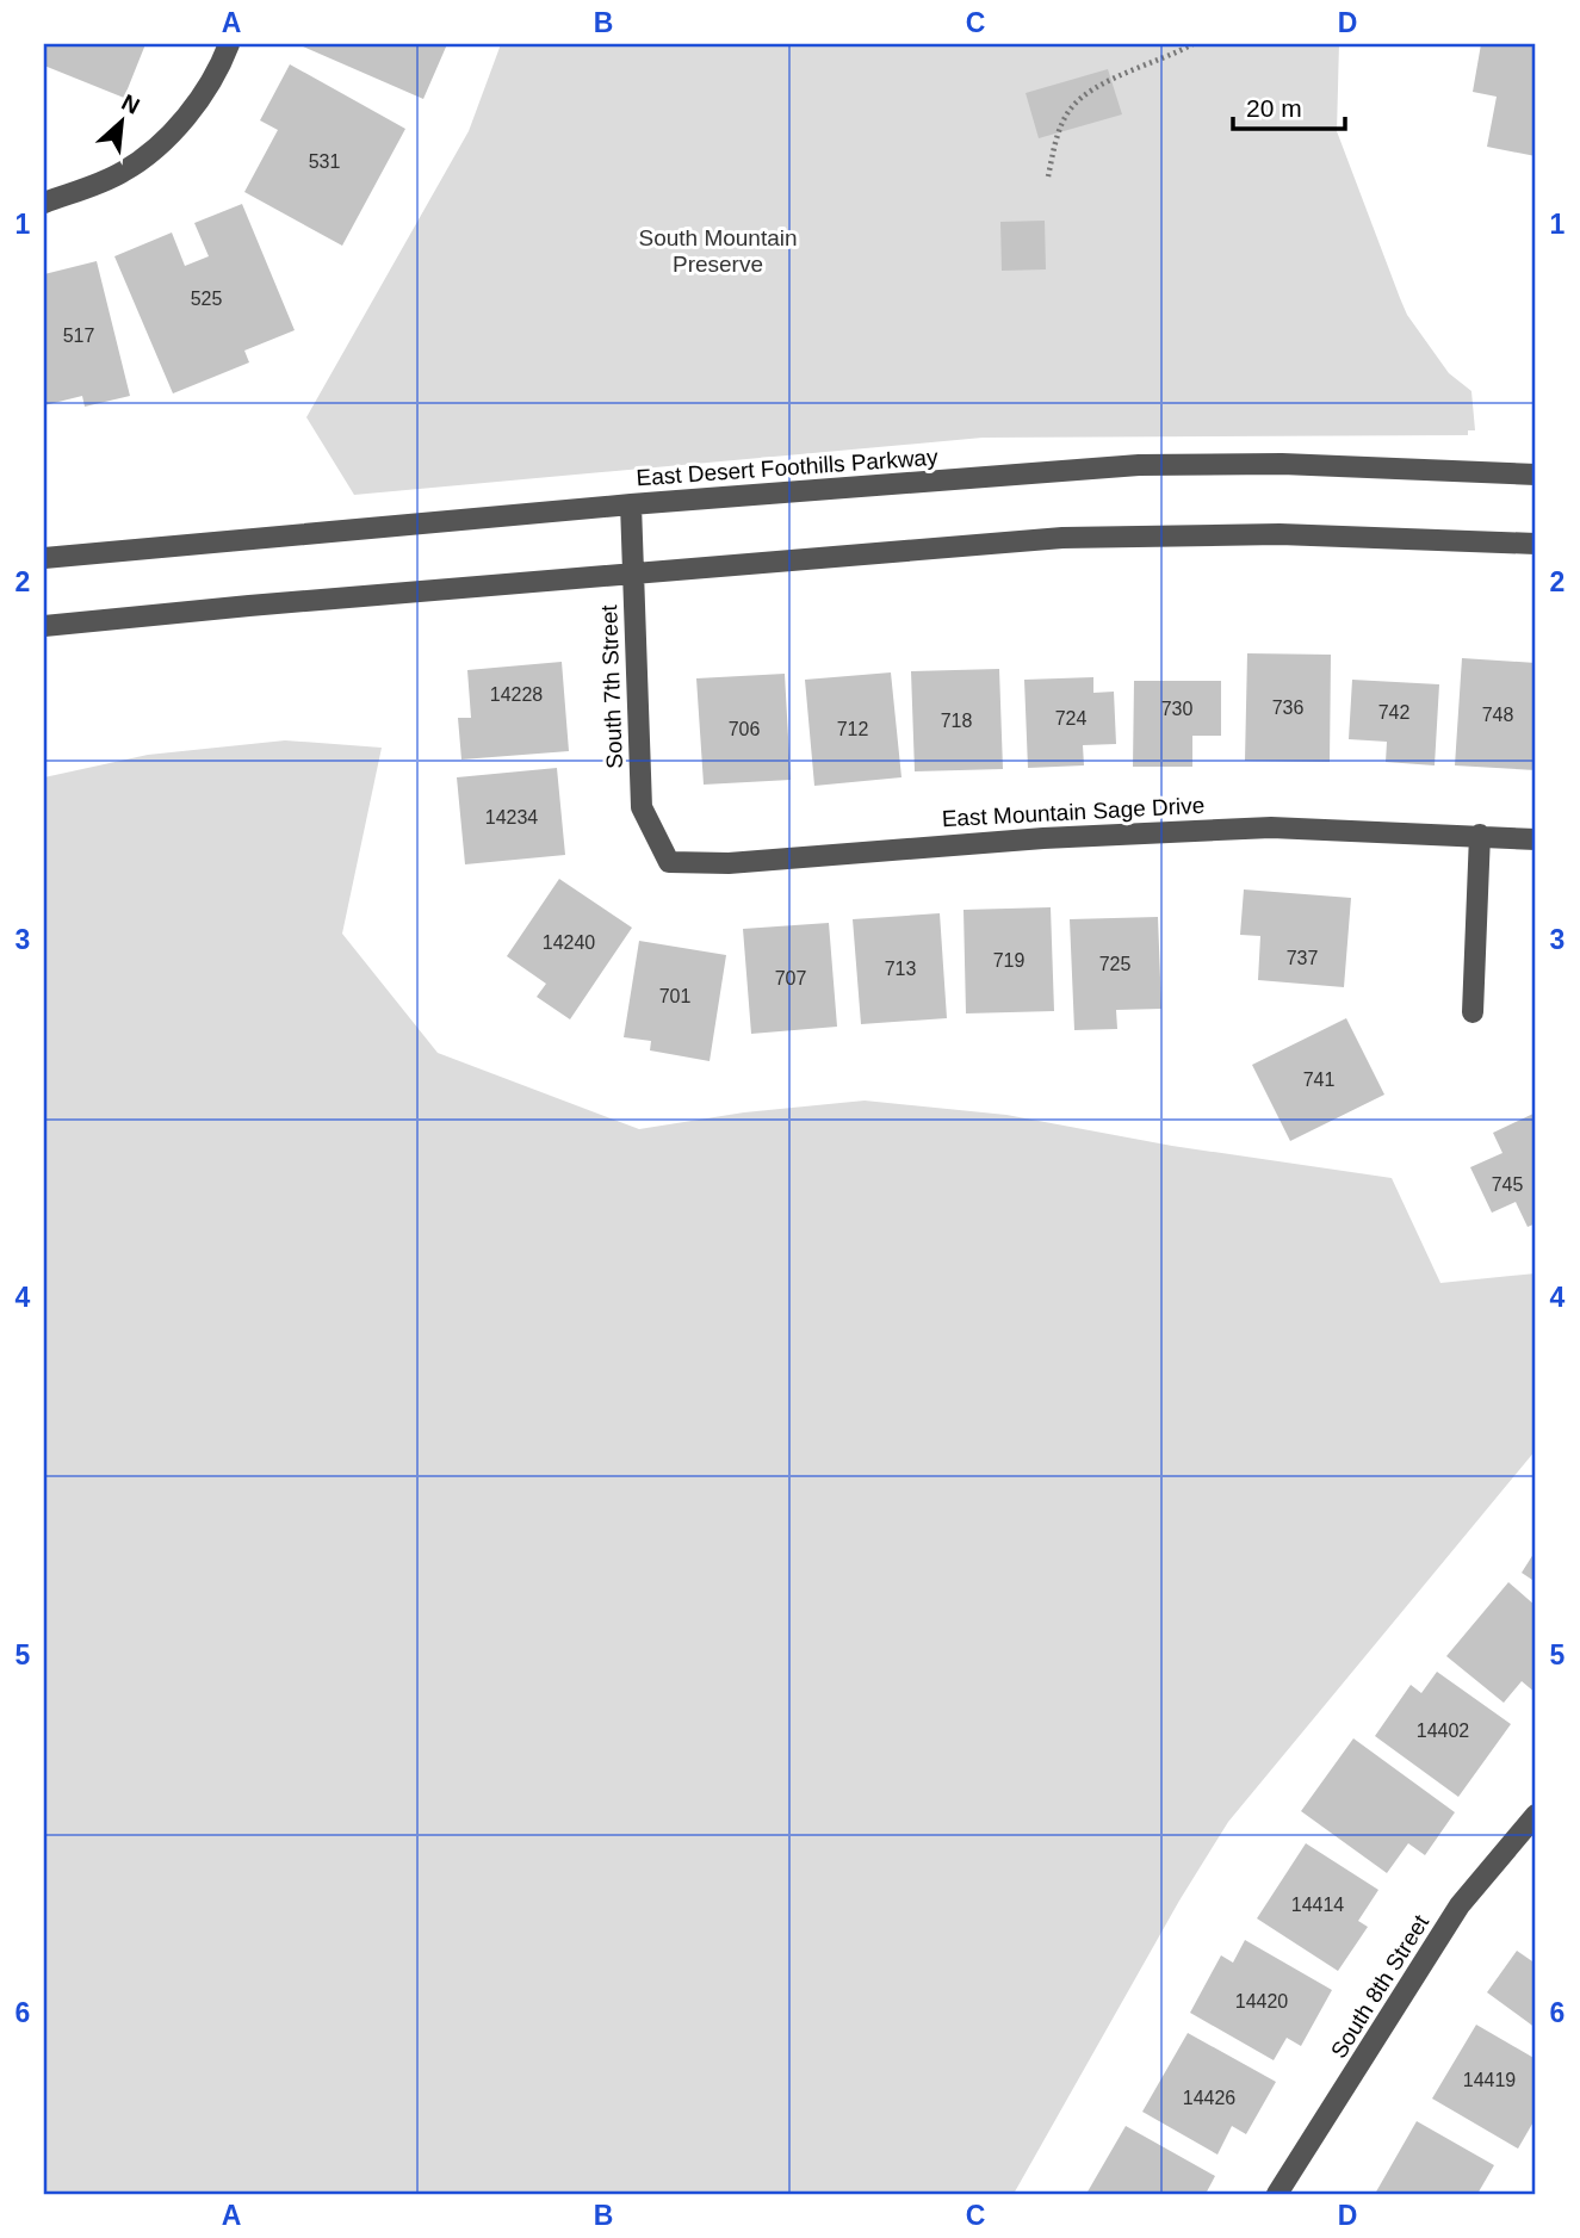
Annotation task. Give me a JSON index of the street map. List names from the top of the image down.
{
  "streets": {
    "street": [
      "East Desert Foothills Parkway",
      "South 7th Street",
      "East Mountain Sage Drive",
      "South 8th Street"
    ]
  },
  "crossings": [
    ["East Desert Foothills Parkway", "South 7th Street"],
    ["South 7th Street", "East Mountain Sage Drive"]
  ],
  "parks": ["South Mountain Preserve"],
  "house_numbers": [
    "531",
    "525",
    "517",
    "14228",
    "736",
    "730",
    "742",
    "748",
    "724",
    "718",
    "706",
    "712",
    "14234",
    "14240",
    "737",
    "719",
    "725",
    "713",
    "707",
    "701",
    "741",
    "745",
    "14402",
    "14414",
    "14420",
    "14419",
    "14426"
  ],
  "scale_bar": "20 m",
  "north": "top right",
  "grid": {
    "columns": [
      "A",
      "B",
      "C",
      "D"
    ],
    "rows": [
      "1",
      "2",
      "3",
      "4",
      "5",
      "6"
    ]
  }
}
